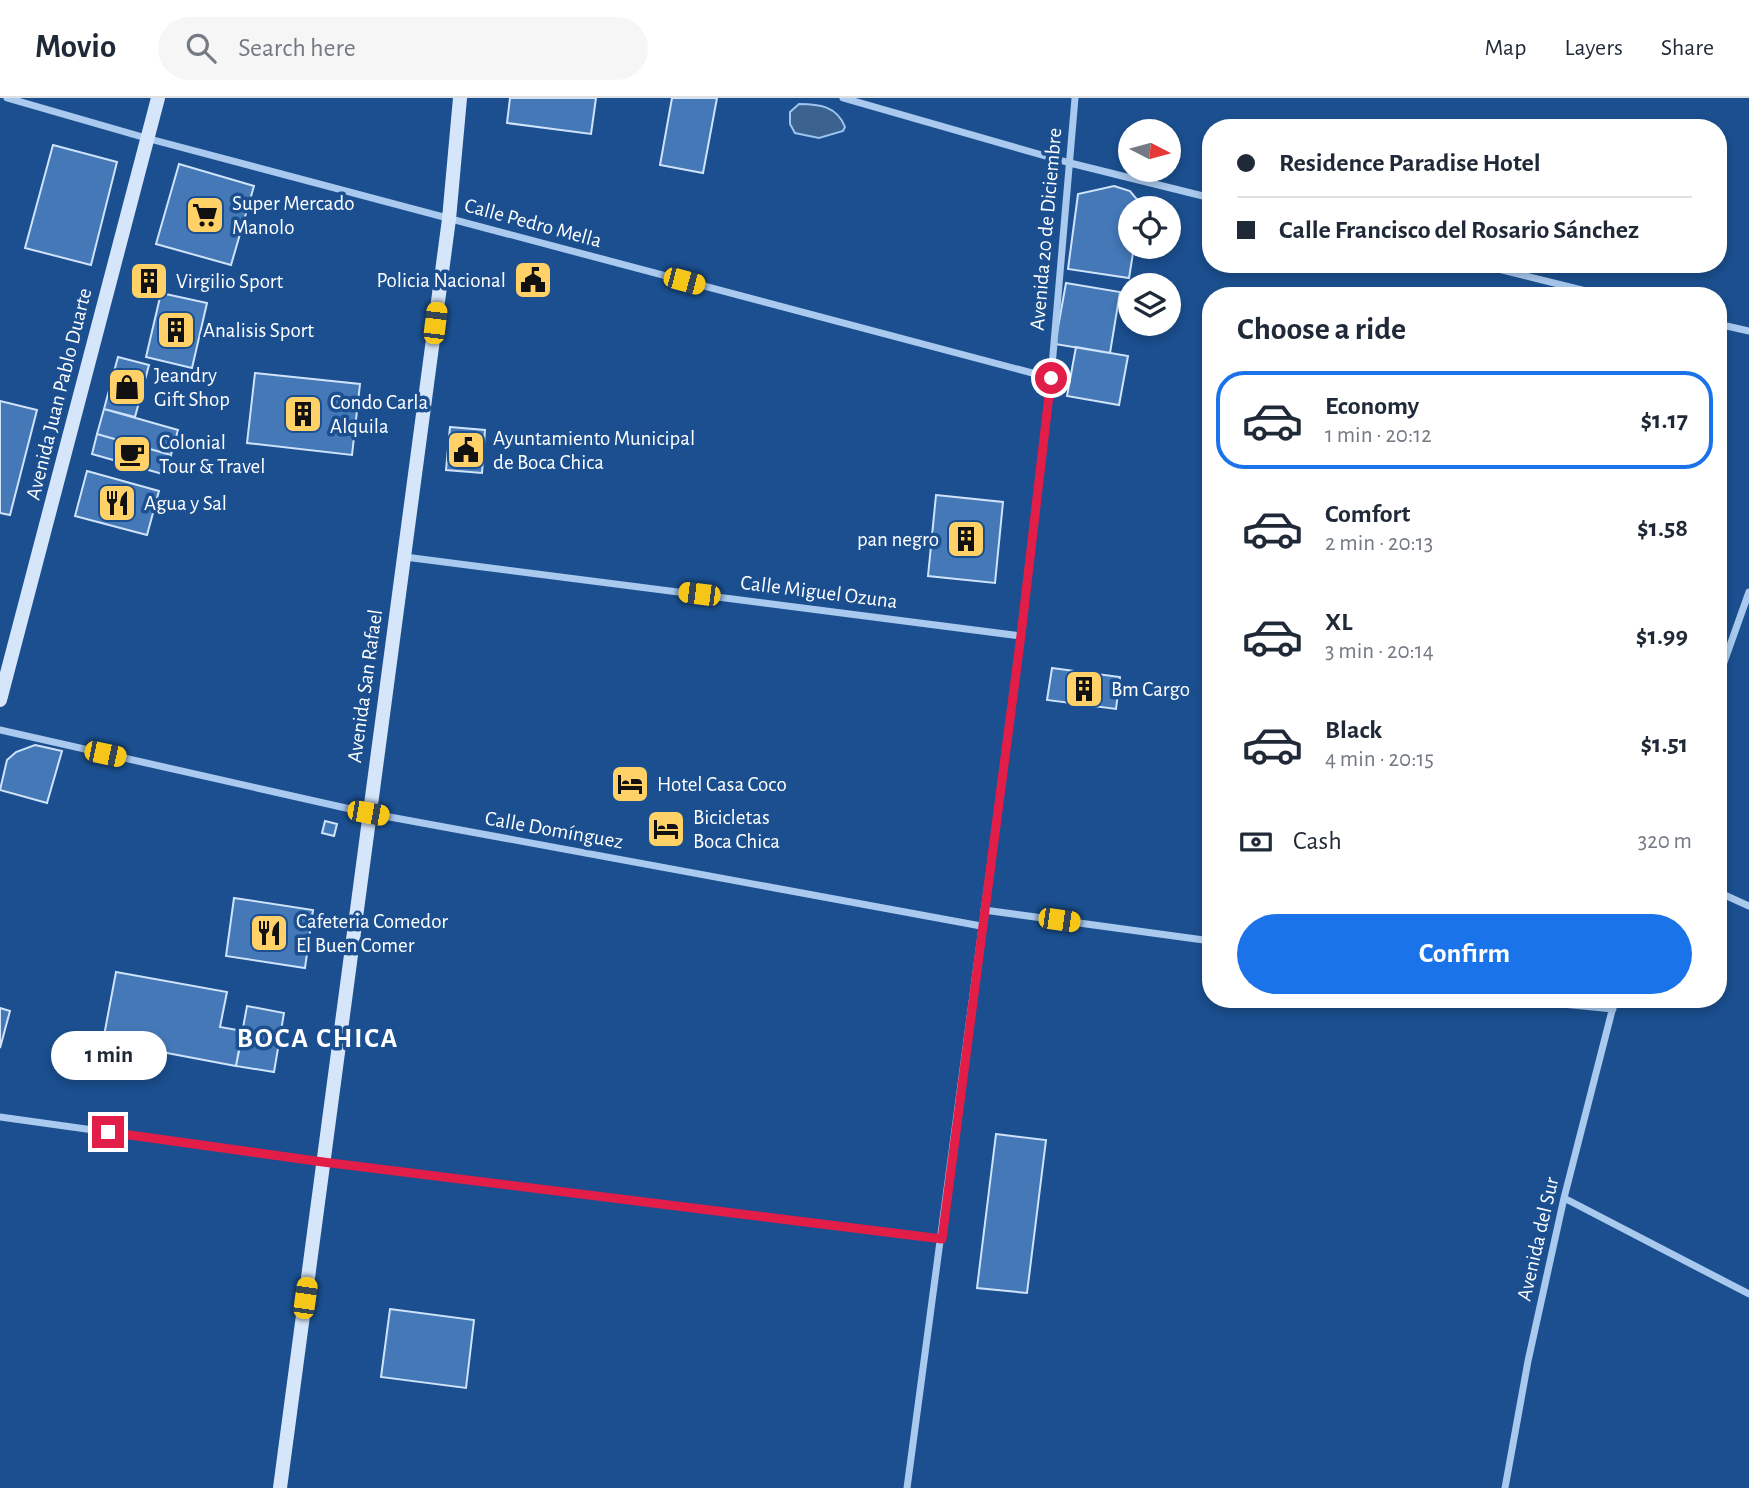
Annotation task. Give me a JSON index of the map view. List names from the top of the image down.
{
  "streets": {
    "street": [
      "Calle Pedro Mella",
      "Avenida 20 de Diciembre",
      "Avenida Juan Pablo Duarte",
      "Calle Miguel Ozuna",
      "Avenida San Rafael",
      "Calle Domínguez",
      "Avenida del Sur"
    ]
  },
  "crossings": [
    ["Calle Pedro Mella", "Avenida 20 de Diciembre"],
    ["Calle Pedro Mella", "Avenida Juan Pablo Duarte"],
    ["Calle Pedro Mella", "Avenida San Rafael"],
    ["Avenida 20 de Diciembre", "Calle Miguel Ozuna"],
    ["Avenida 20 de Diciembre", "Calle Domínguez"],
    ["Calle Miguel Ozuna", "Avenida San Rafael"],
    ["Avenida San Rafael", "Calle Domínguez"]
  ],
  "districts": ["BOCA CHICA"],
  "places": {
    "supermarket": ["Super Mercado Manolo"],
    "public building": ["Policia Nacional", "Ayuntamiento Municipal de Boca Chica"],
    "building": [
      "Virgilio Sport",
      "Analisis Sport",
      "Condo Carla Alquila",
      "pan negro",
      "Bm Cargo"
    ],
    "shop": ["Jeandry Gift Shop"],
    "cafe": ["Colonial Tour & Travel"],
    "restaurant": ["Agua y Sal", "Cafeteria Comedor El Buen Comer"],
    "hotel": ["Hotel Casa Coco", "Bicicletas Boca Chica"]
  },
  "north": "right",
  "page": {
    "header": "Movio",
    "search": "Search here",
    "nav": ["Map", "Layers", "Share"],
    "banner": ["Residence Paradise Hotel", "Calle Francisco del Rosario Sánchez"],
    "heading": "Choose a ride",
    "list": [
      {
        "name": "Economy",
        "note": "1 min · 20:12",
        "value": "$1.17"
      },
      {
        "name": "Comfort",
        "note": "2 min · 20:13",
        "value": "$1.58"
      },
      {
        "name": "XL",
        "note": "3 min · 20:14",
        "value": "$1.99"
      },
      {
        "name": "Black",
        "note": "4 min · 20:15",
        "value": "$1.51"
      }
    ],
    "pay": ["Cash", "320 m"],
    "buttons": "Confirm",
    "bubble": "1 min"
  }
}
